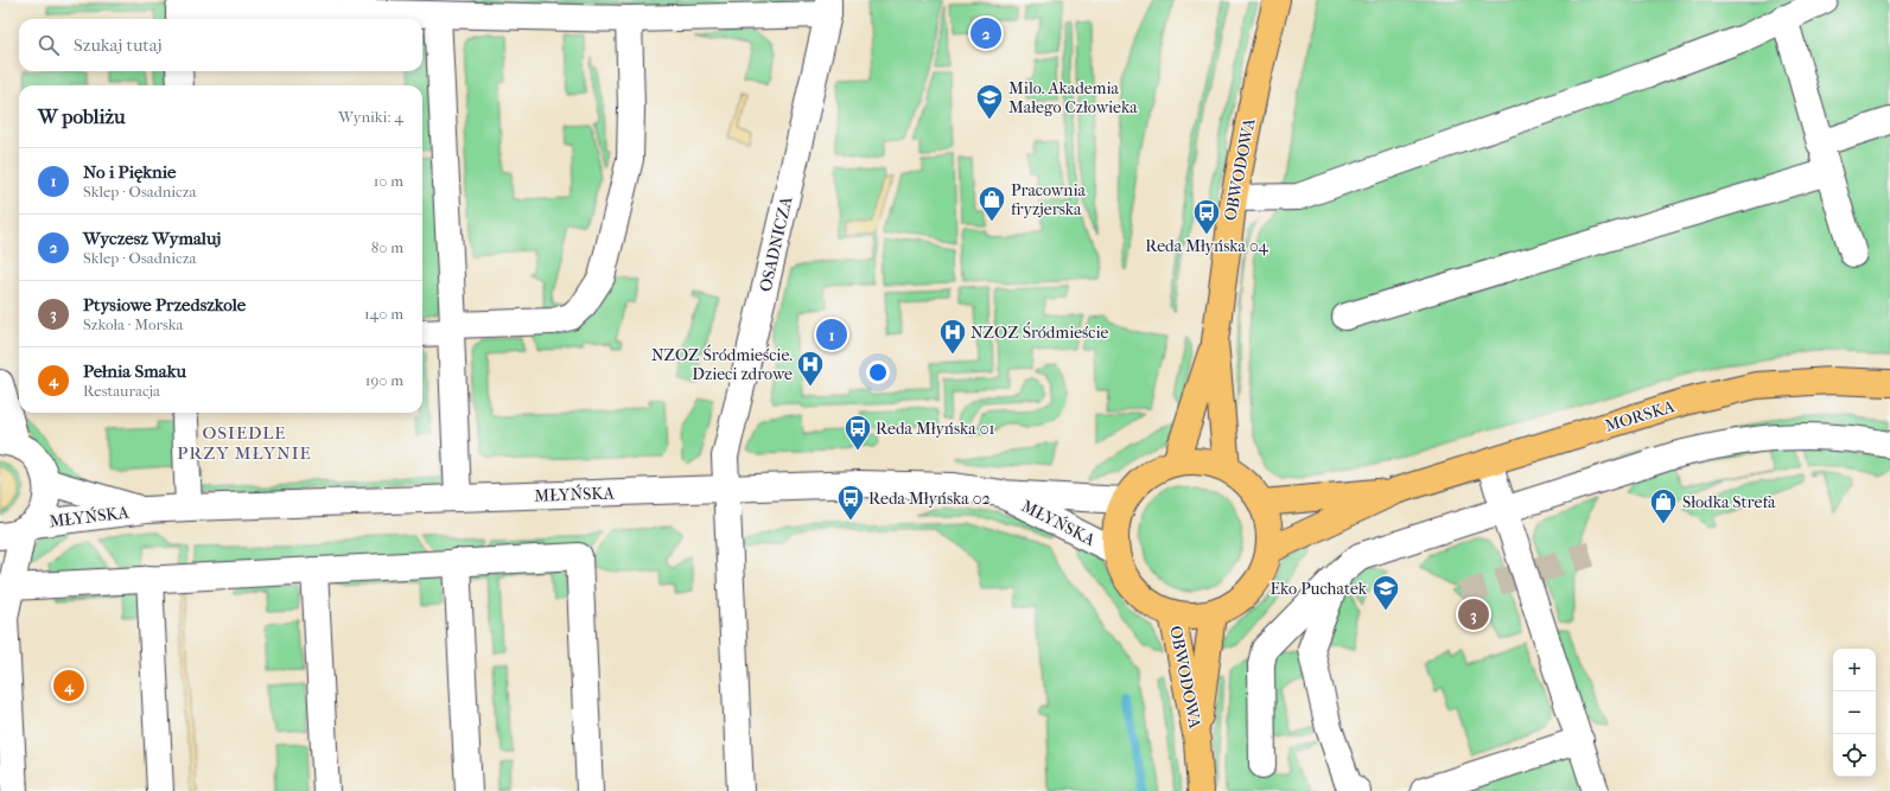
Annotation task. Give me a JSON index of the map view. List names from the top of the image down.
{
  "streets": {
    "main road": ["OBWODOWA", "MORSKA"],
    "street": ["OSADNICZA", "MŁYŃSKA"]
  },
  "crossings": [
    ["OBWODOWA", "MORSKA"],
    ["OBWODOWA", "MŁYŃSKA"],
    ["OSADNICZA", "MŁYŃSKA"],
    ["MORSKA", "MŁYŃSKA"]
  ],
  "districts": ["OSIEDLE PRZY MŁYNIE"],
  "places": {
    "school or university": ["Milo. Akademia Małego Człowieka", "Eko Puchatek"],
    "shop": ["Pracownia fryzjerska", "Słodka Strefa"],
    "bus stop": ["Reda Młyńska 04", "Reda Młyńska 01", "Reda Młyńska 02"],
    "hospital": ["NZOZ Śródmieście", "NZOZ Śródmieście. Dzieci zdrowe"]
  },
  "page": {
    "pins": [
      "2",
      "1",
      "3",
      "4"
    ],
    "search": "Szukaj tutaj",
    "heading": ["W pobliżu", "Wyniki: 4"],
    "list": [
      {
        "mark": "1",
        "name": "No i Pięknie",
        "note": "Sklep · Osadnicza",
        "value": "10 m"
      },
      {
        "mark": "2",
        "name": "Wyczesz Wymaluj",
        "note": "Sklep · Osadnicza",
        "value": "80 m"
      },
      {
        "mark": "3",
        "name": "Ptysiowe Przedszkole",
        "note": "Szkoła · Morska",
        "value": "140 m"
      },
      {
        "mark": "4",
        "name": "Pełnia Smaku",
        "note": "Restauracja",
        "value": "190 m"
      }
    ],
    "map_buttons": ["+", "−"]
  }
}
